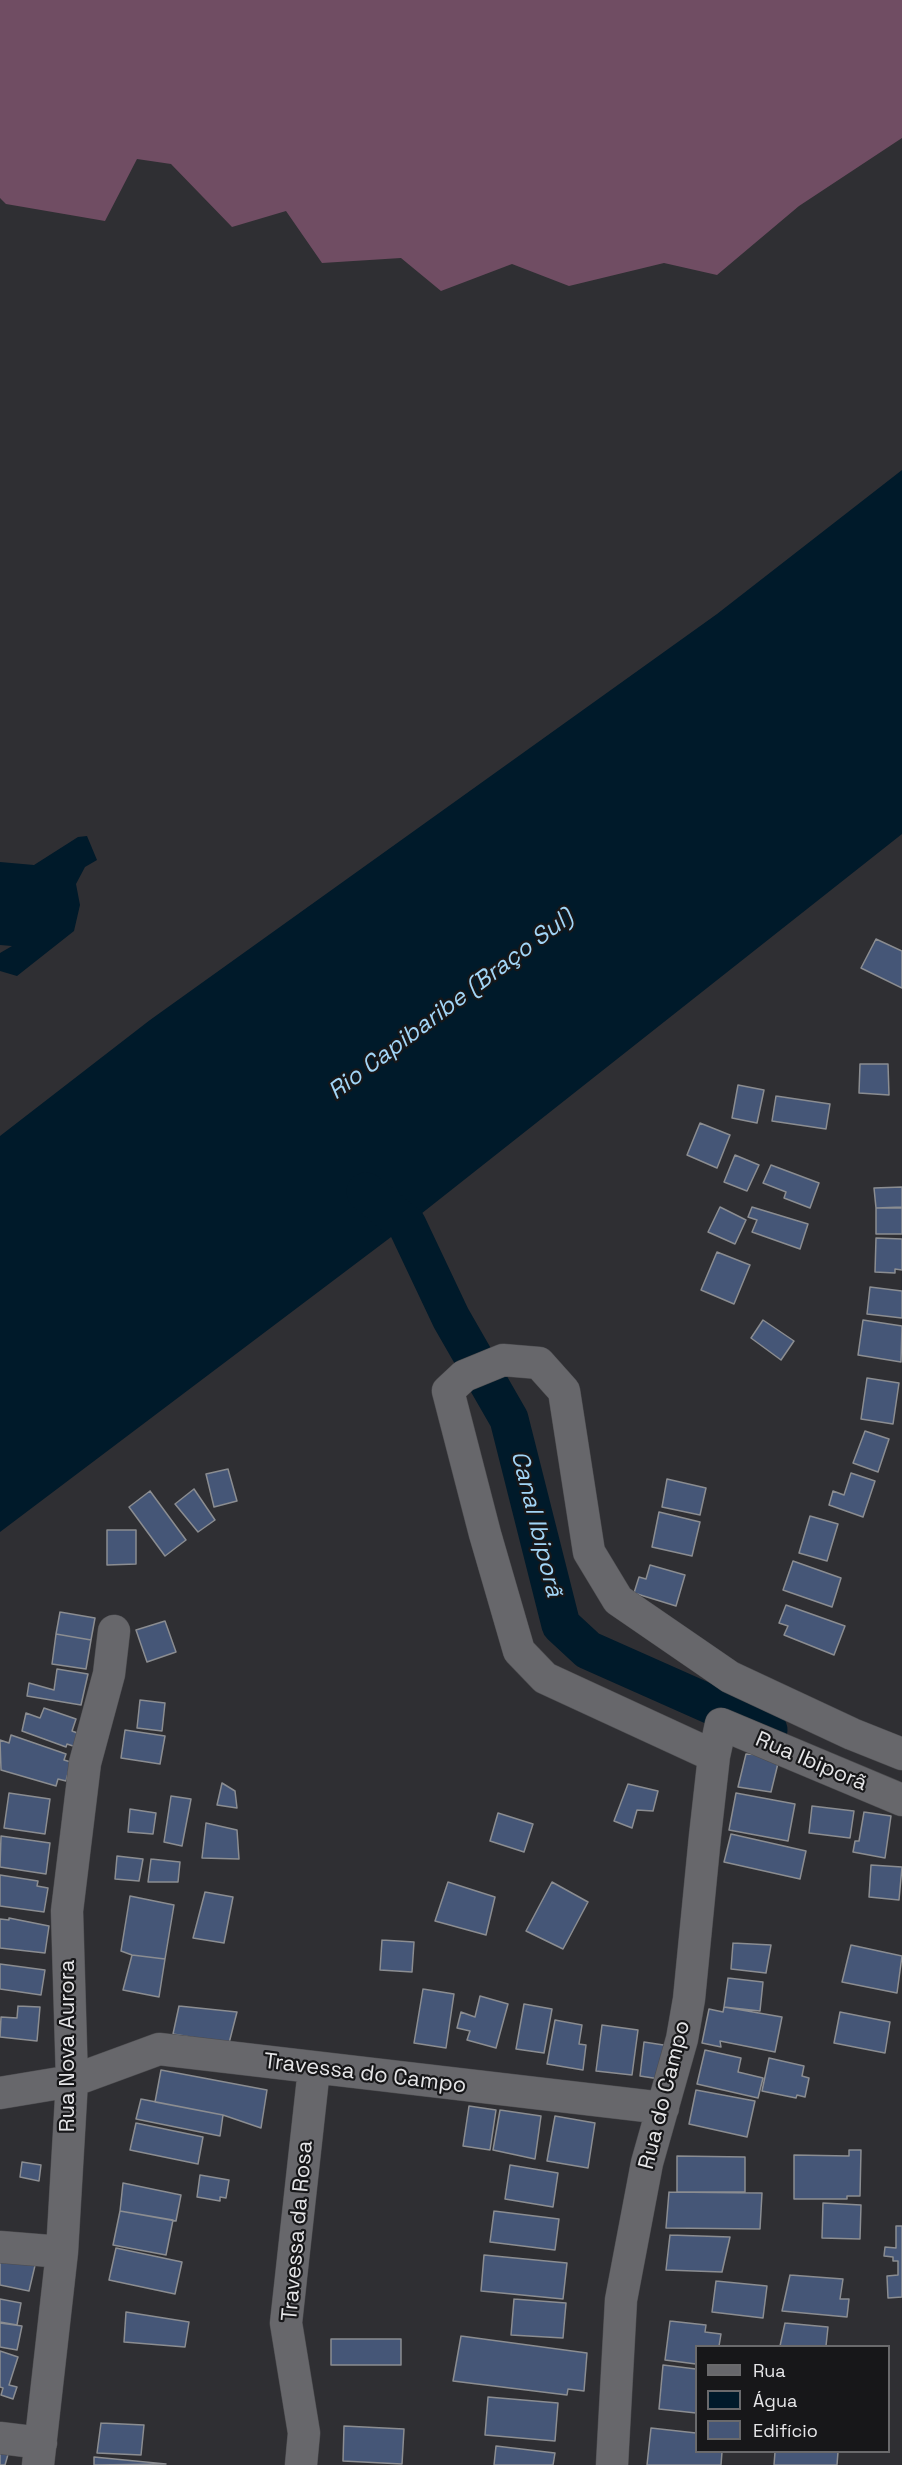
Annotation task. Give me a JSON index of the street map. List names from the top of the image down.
{
  "streets": {
    "street": [
      "Rua Ibiporã",
      "Rua Nova Aurora",
      "Travessa do Campo",
      "Rua do Campo",
      "Travessa da Rosa"
    ]
  },
  "crossings": [
    ["Rua Ibiporã", "Rua do Campo"],
    ["Rua Nova Aurora", "Travessa do Campo"],
    ["Travessa do Campo", "Rua do Campo"],
    ["Travessa do Campo", "Travessa da Rosa"]
  ],
  "water": ["Rio Capibaribe (Braço Sul)", "Canal Ibiporã"],
  "legend": ["Rua", "Água", "Edifício"]
}
